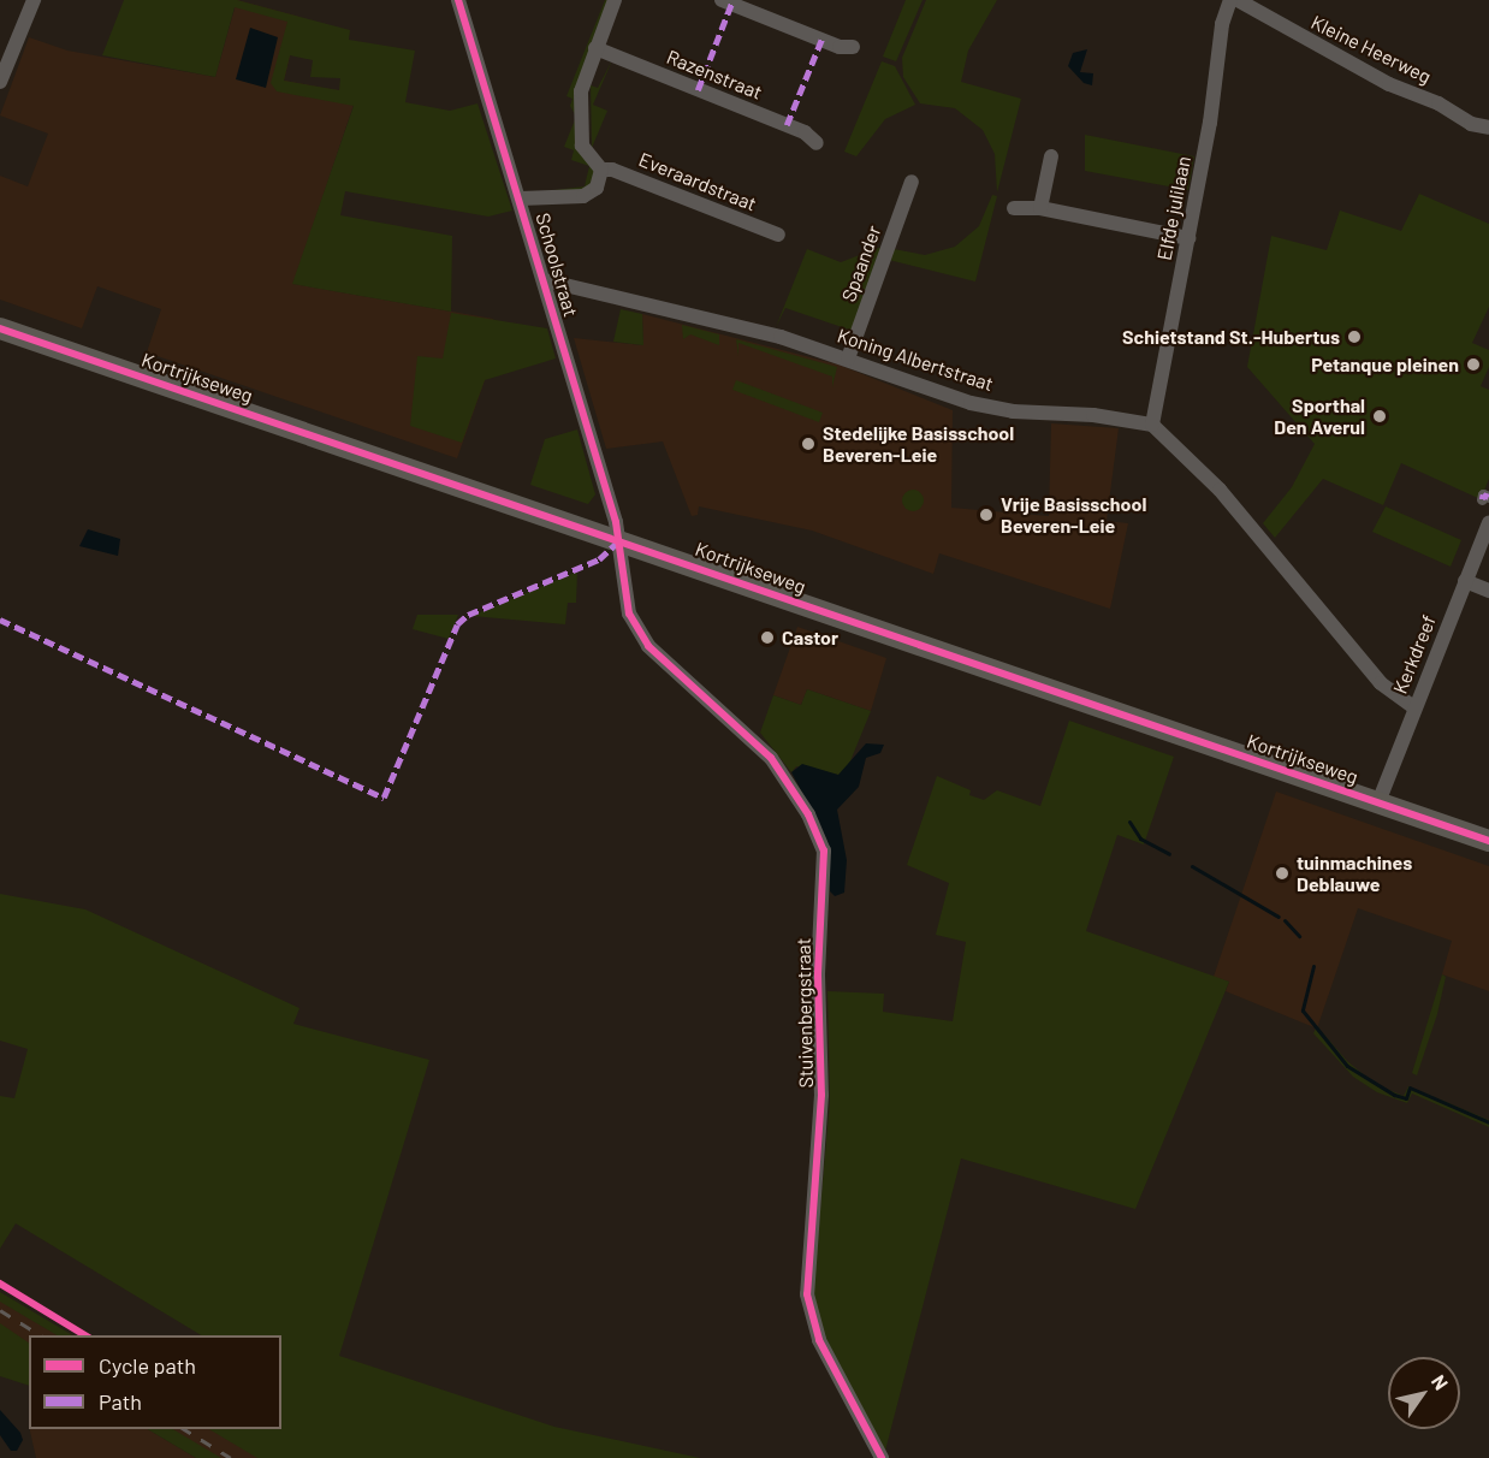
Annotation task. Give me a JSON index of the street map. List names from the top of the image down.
{
  "streets": {
    "main road": ["Kortrijkseweg"],
    "street": [
      "Kleine Heerweg",
      "Razenstraat",
      "Everaardstraat",
      "Elfde julilaan",
      "Spaander",
      "Schoolstraat",
      "Koning Albertstraat",
      "Kerkdreef",
      "Stuivenbergstraat"
    ]
  },
  "crossings": [
    ["Elfde julilaan", "Koning Albertstraat"],
    ["Spaander", "Koning Albertstraat"],
    ["Schoolstraat", "Koning Albertstraat"],
    ["Schoolstraat", "Kortrijkseweg"],
    ["Schoolstraat", "Stuivenbergstraat"],
    ["Kortrijkseweg", "Kerkdreef"],
    ["Kortrijkseweg", "Stuivenbergstraat"]
  ],
  "places": [
    "Schietstand St.-Hubertus",
    "Petanque pleinen",
    "Sporthal Den Averul",
    "Stedelijke Basisschool Beveren-Leie",
    "Vrije Basisschool Beveren-Leie",
    "Castor",
    "tuinmachines Deblauwe"
  ],
  "legend": ["Cycle path", "Path"],
  "north": "top right"
}
